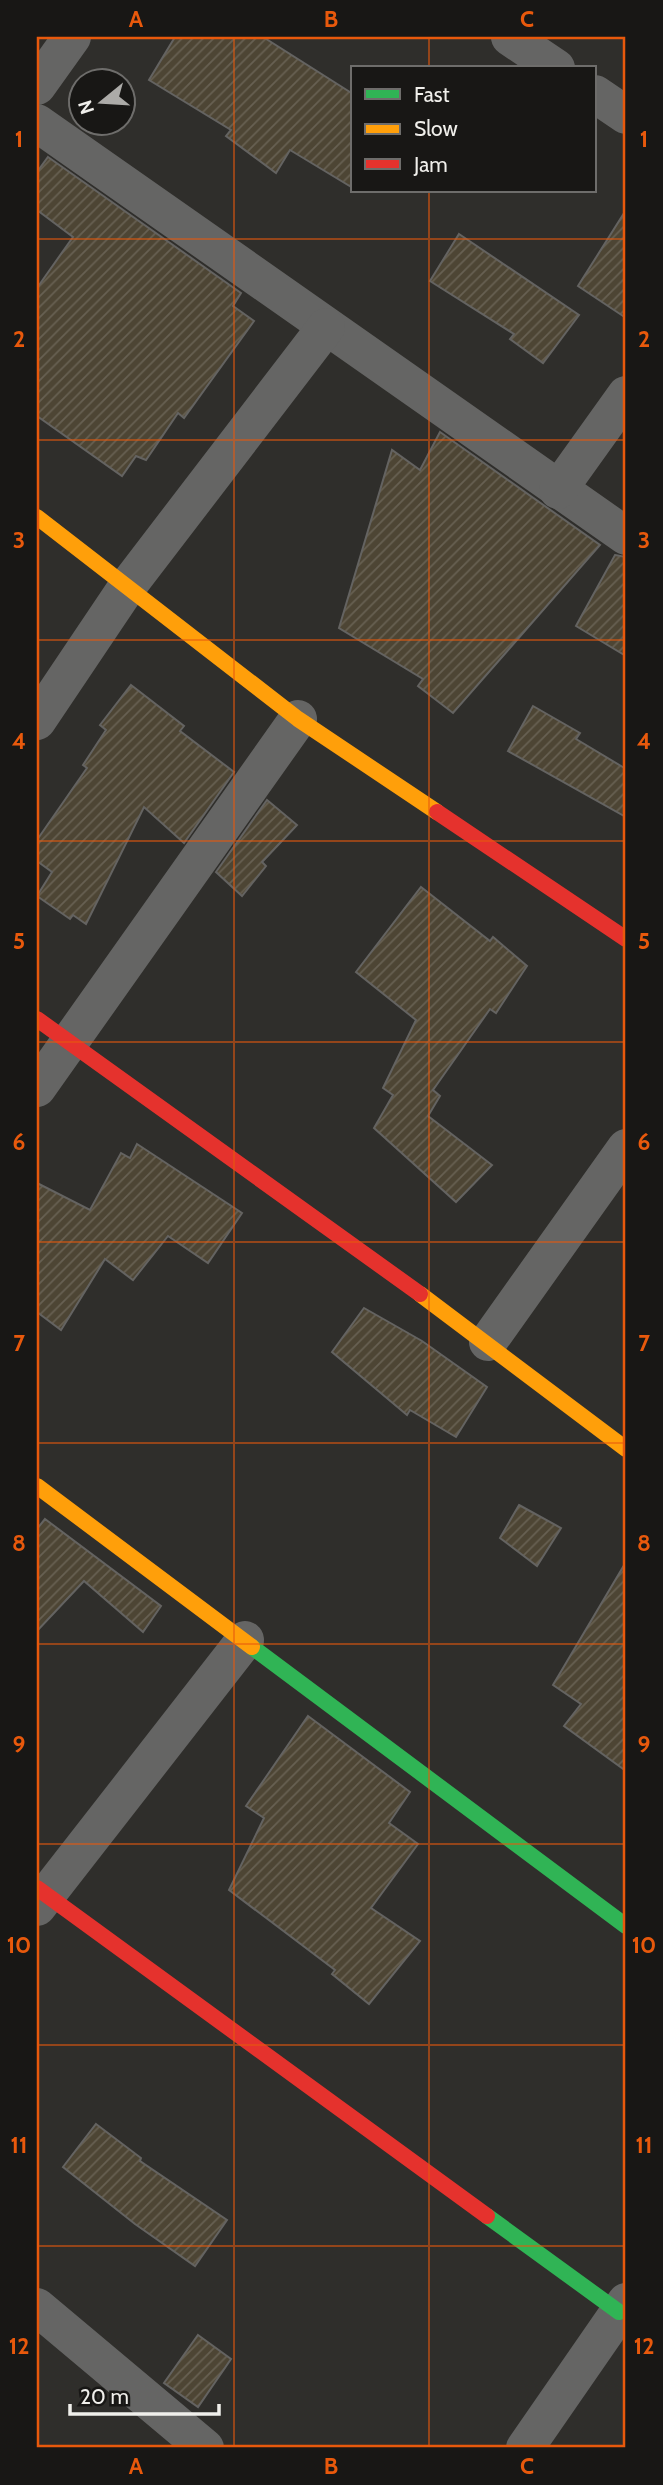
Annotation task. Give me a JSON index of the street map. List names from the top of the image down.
{
  "legend": ["Fast", "Slow", "Jam"],
  "scale_bar": "20 m",
  "north": "left",
  "grid": {
    "columns": ["A", "B", "C"],
    "rows": [
      "1",
      "2",
      "3",
      "4",
      "5",
      "6",
      "7",
      "8",
      "9",
      "10",
      "11",
      "12"
    ]
  }
}
